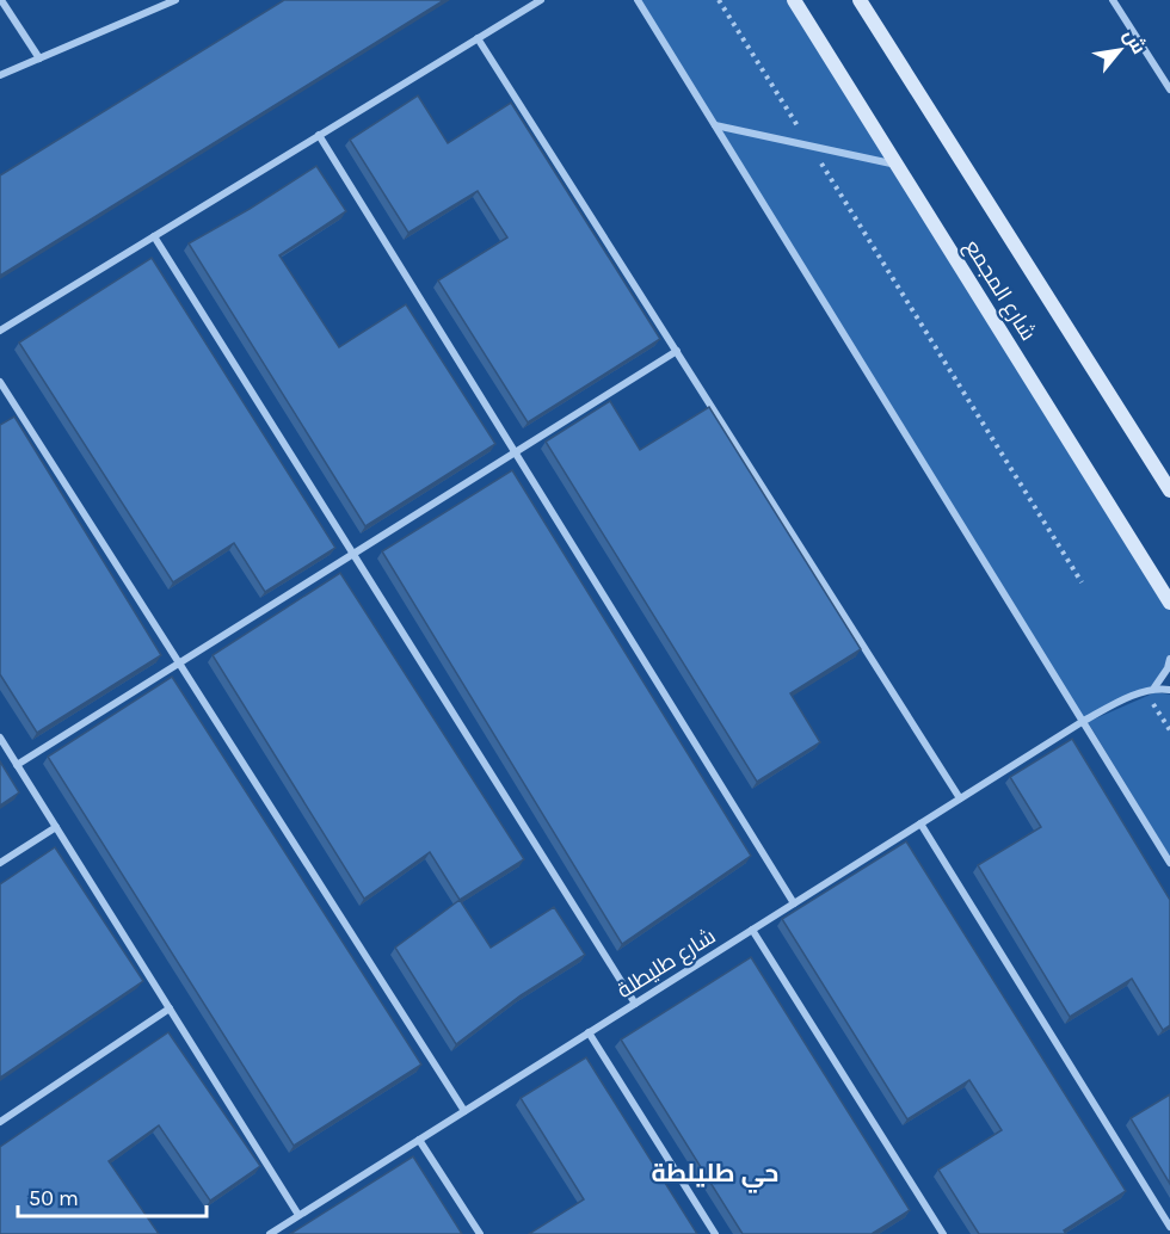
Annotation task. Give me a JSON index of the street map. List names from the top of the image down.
{
  "streets": {
    "street": ["شارع المجمع", "شارع طليطلة"]
  },
  "districts": ["حي طليلطة"],
  "scale_bar": "50 m",
  "north": "top right"
}
